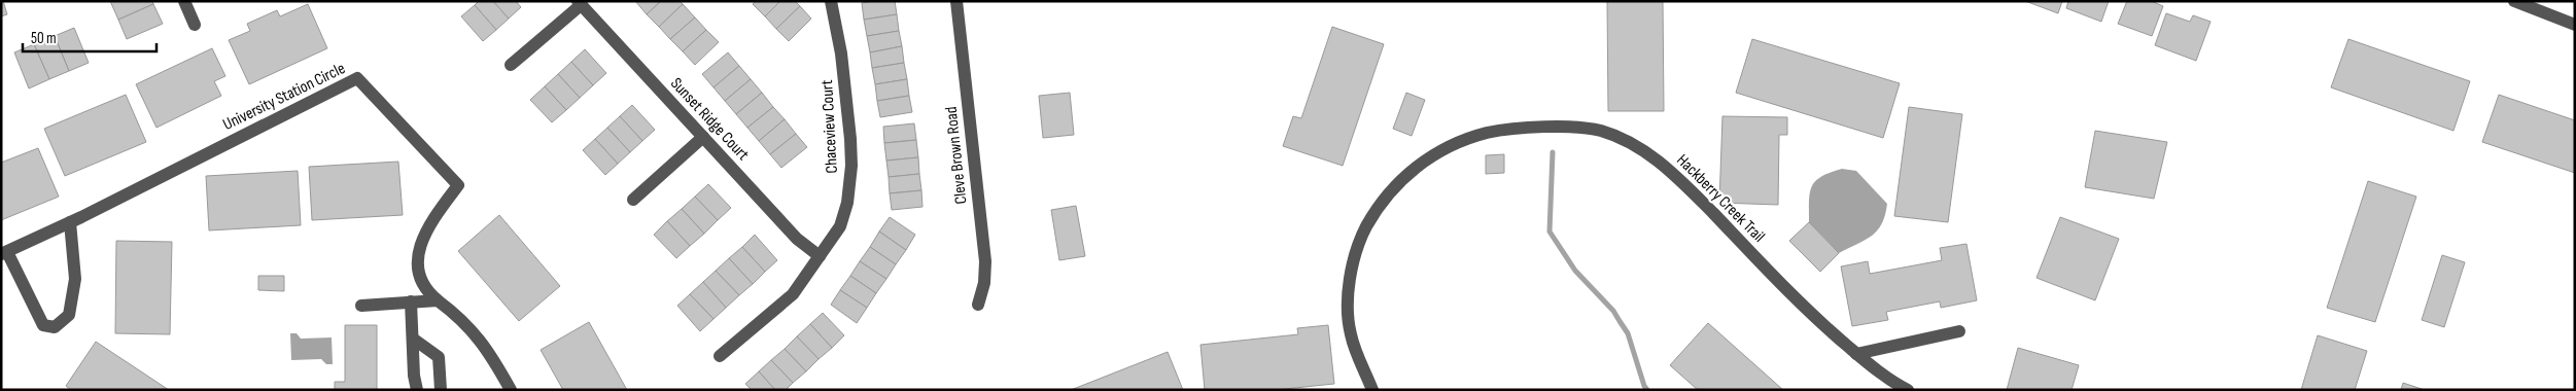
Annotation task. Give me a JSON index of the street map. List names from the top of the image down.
{
  "streets": {
    "street": [
      "University Station Circle",
      "Sunset Ridge Court",
      "Chaceview Court",
      "Cleve Brown Road",
      "Hackberry Creek Trail"
    ]
  },
  "crossings": [
    ["Sunset Ridge Court", "Chaceview Court"]
  ],
  "scale_bar": "50 m"
}
